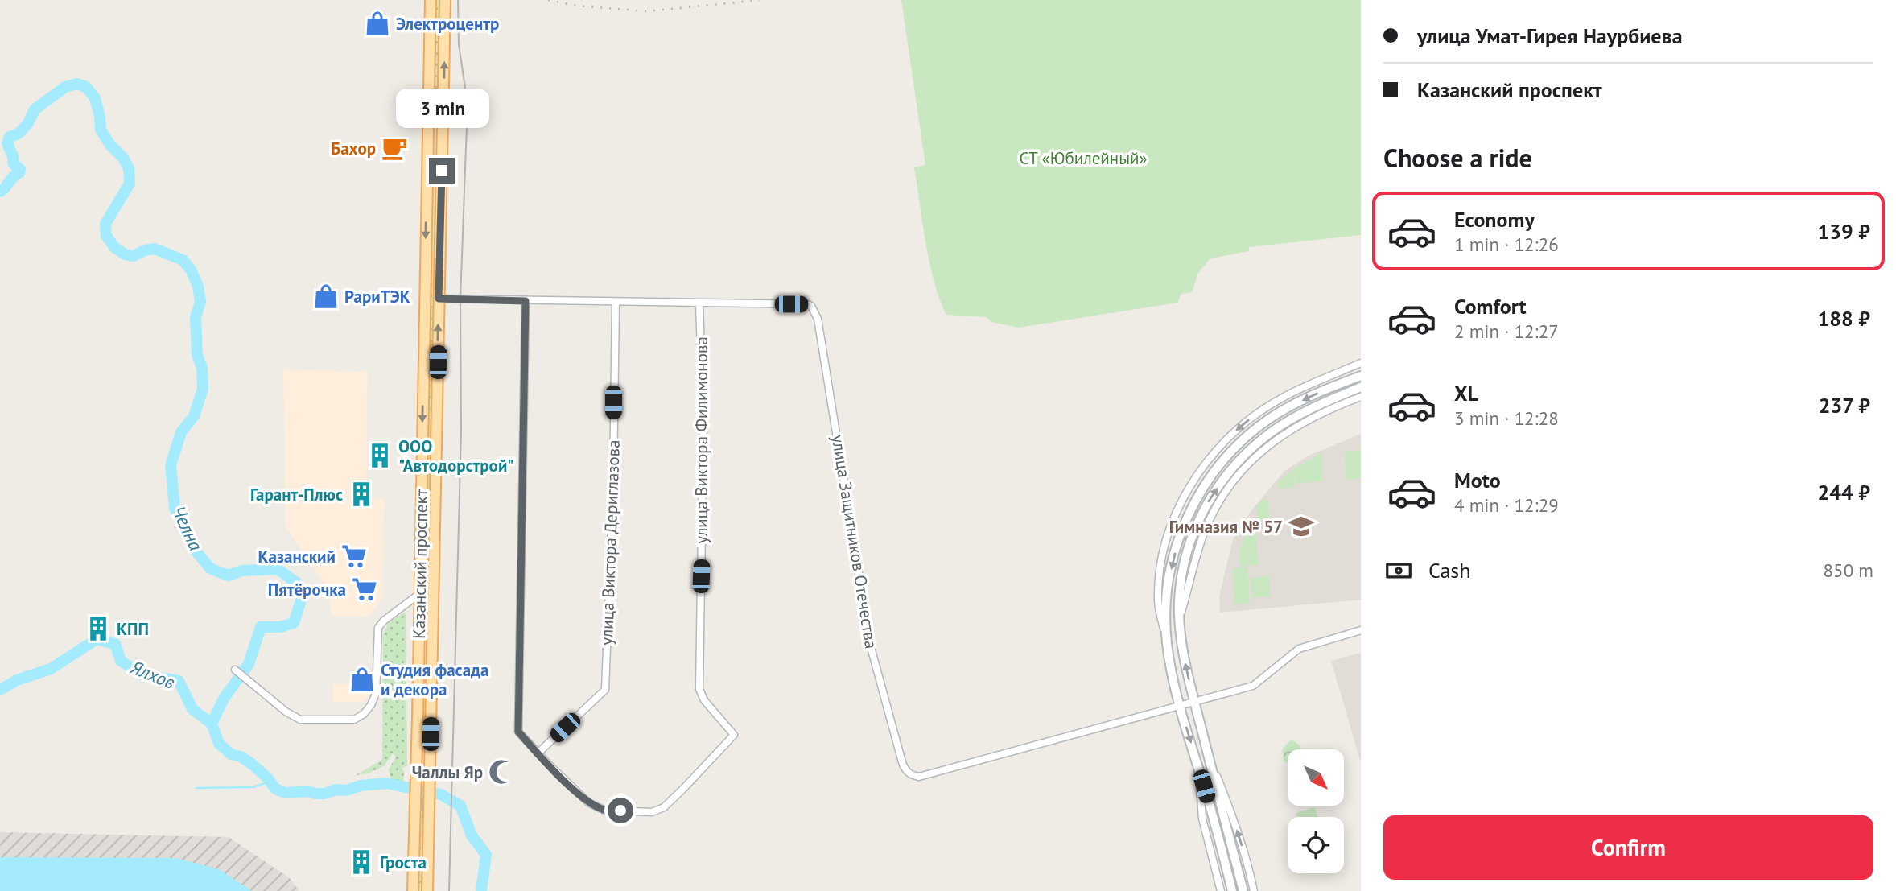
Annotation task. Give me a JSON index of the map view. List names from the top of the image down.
{
  "streets": {
    "main road": ["Казанский проспект"],
    "street": ["улица Виктора Филимонова", "улица Защитников Отечества", "улица Виктора Дериглазова"]
  },
  "crossings": [
    ["улица Виктора Филимонова", "улица Защитников Отечества"],
    ["улица Виктора Филимонова", "улица Виктора Дериглазова"]
  ],
  "water": ["Челна", "Ялхов"],
  "parks": ["СТ «Юбилейный»"],
  "places": {
    "shop": ["Электроцентр", "РариТЭК", "Студия фасада и декора"],
    "cafe": ["Бахор"],
    "building": [
      "ООО \"Автодорстрой\"",
      "Гарант-Плюс",
      "КПП",
      "Гроста"
    ],
    "school or university": ["Гимназия № 57"],
    "supermarket": ["Казанский", "Пятёрочка"],
    "mosque": ["Чаллы Яр"]
  },
  "north": "bottom right",
  "page": {
    "banner": ["улица Умат-Гирея Наурбиева", "Казанский проспект"],
    "bubble": "3 min",
    "heading": "Choose a ride",
    "list": [
      {
        "name": "Economy",
        "note": "1 min · 12:26",
        "value": "139 ₽"
      },
      {
        "name": "Comfort",
        "note": "2 min · 12:27",
        "value": "188 ₽"
      },
      {
        "name": "XL",
        "note": "3 min · 12:28",
        "value": "237 ₽"
      },
      {
        "name": "Moto",
        "note": "4 min · 12:29",
        "value": "244 ₽"
      }
    ],
    "pay": ["Cash", "850 m"],
    "buttons": "Confirm"
  }
}
